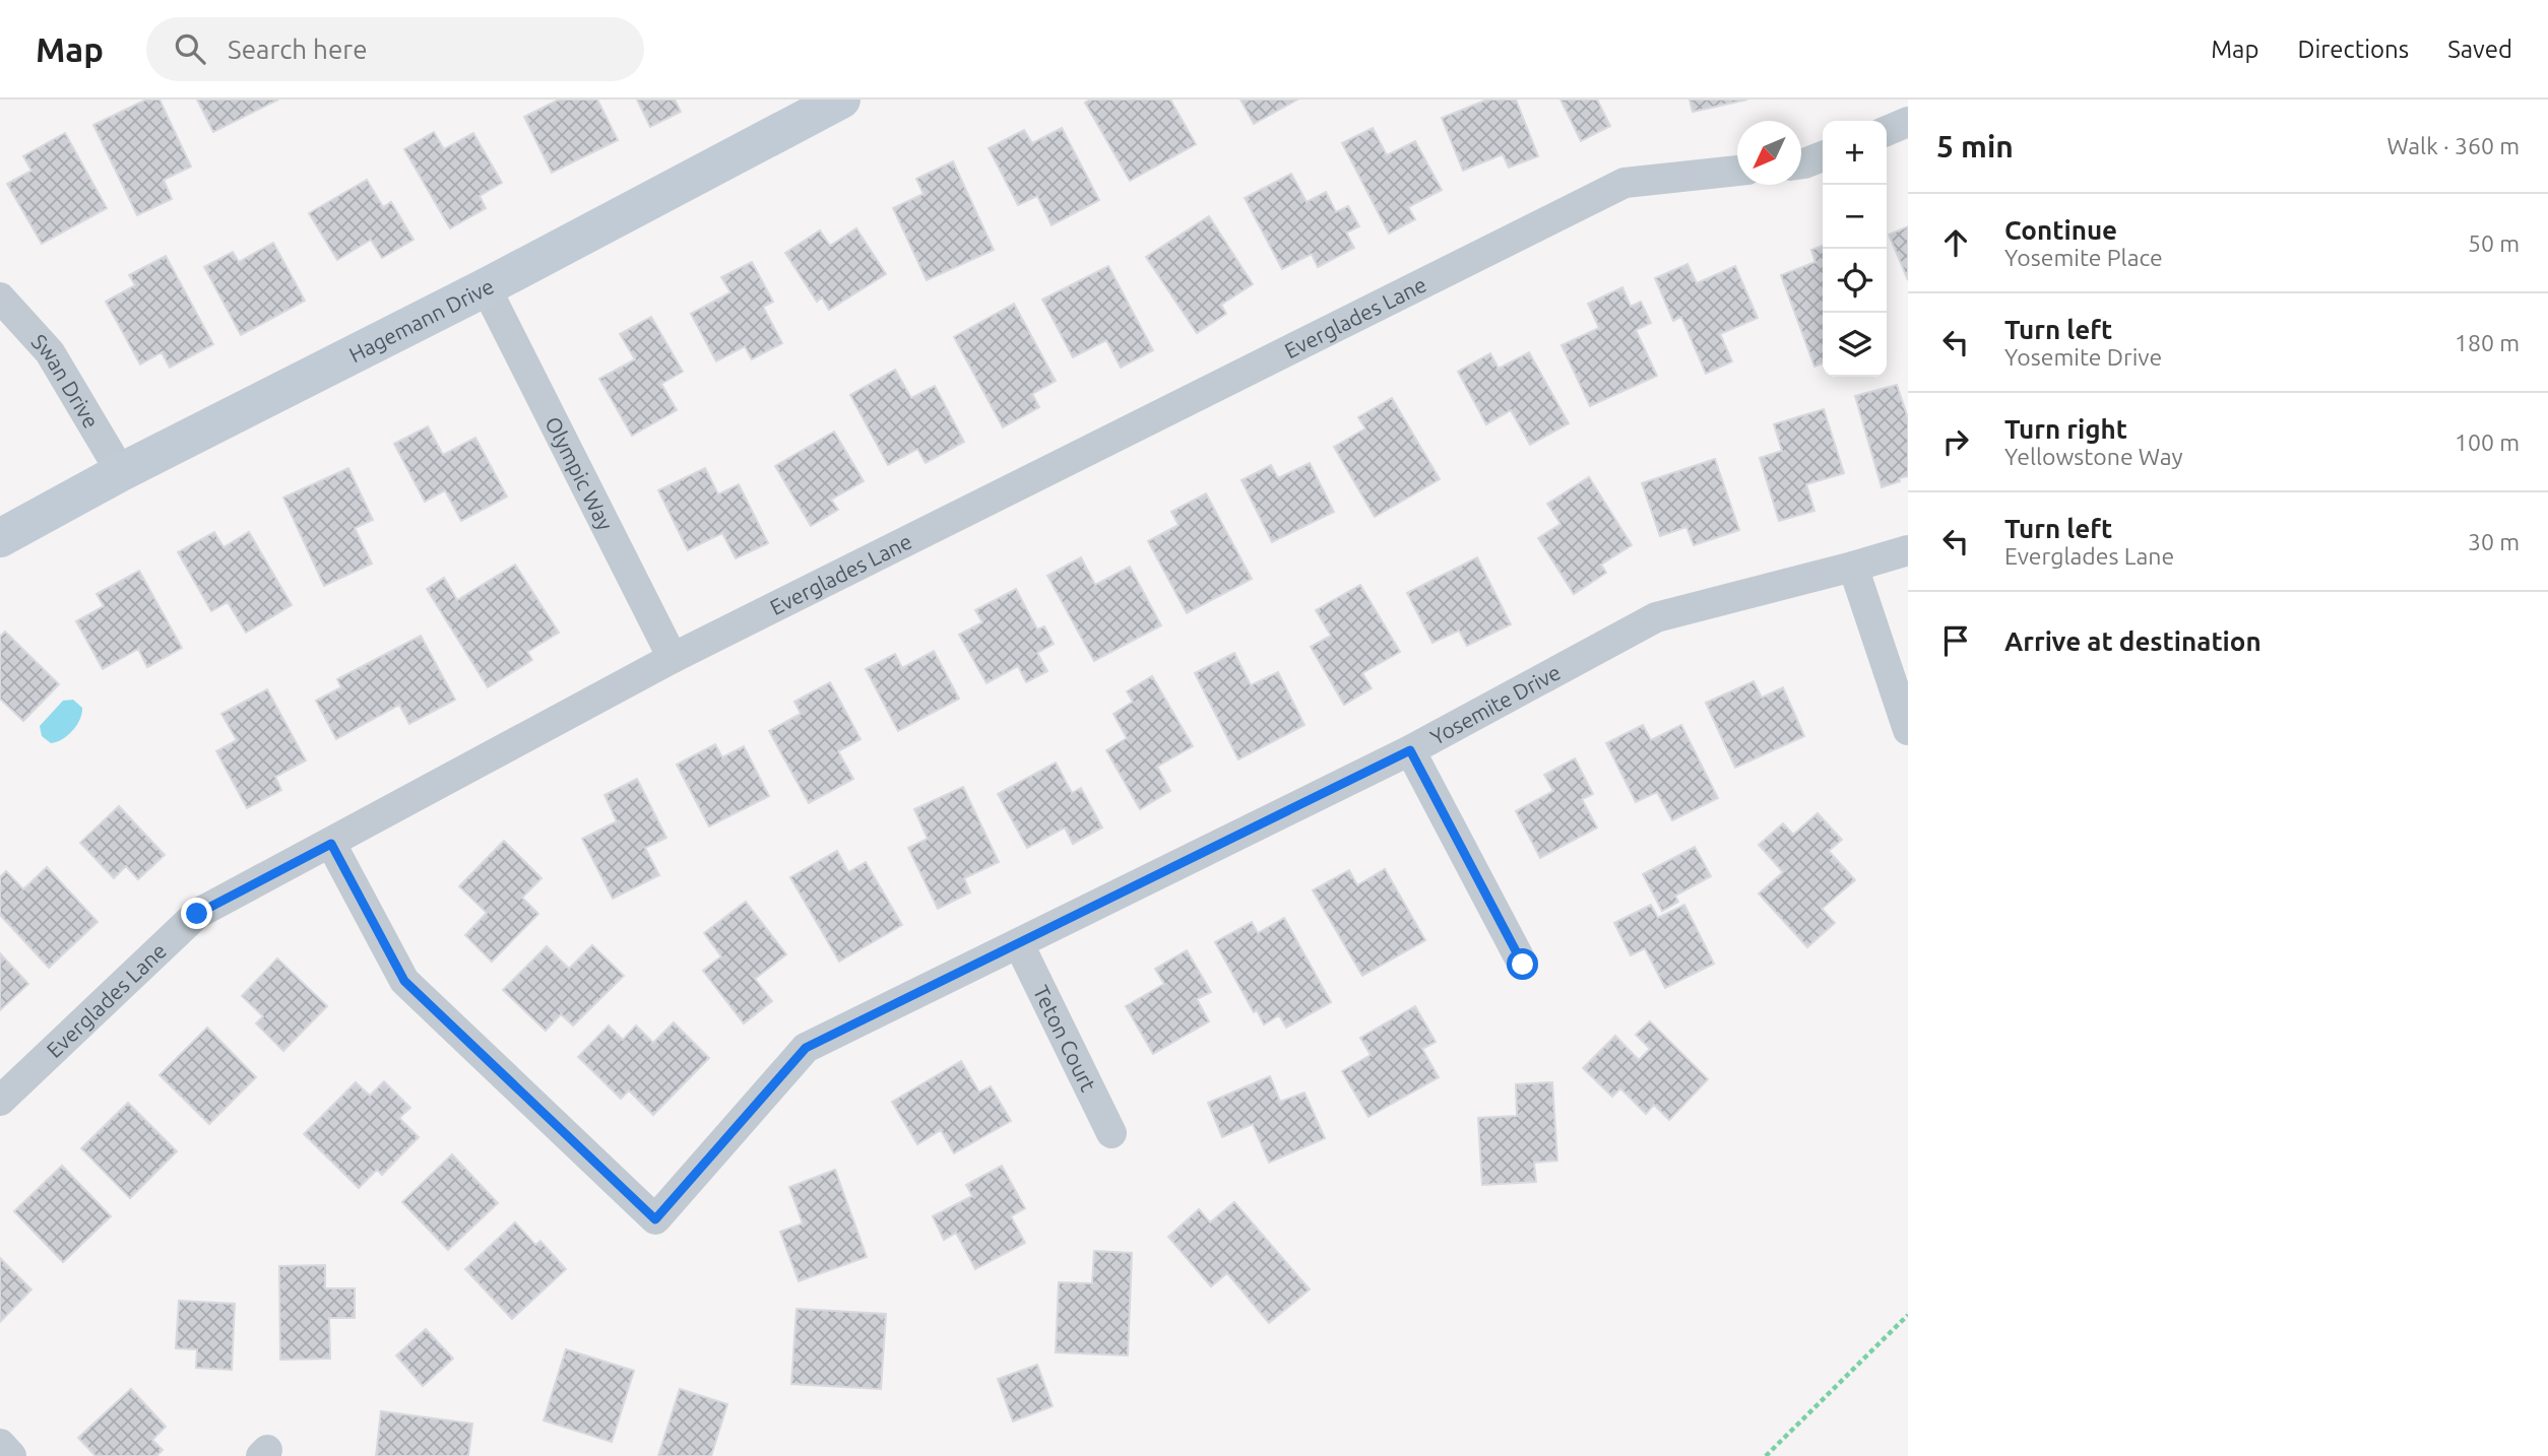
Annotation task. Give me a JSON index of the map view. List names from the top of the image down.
{
  "streets": {
    "street": [
      "Everglades Lane",
      "Hagemann Drive",
      "Swan Drive",
      "Olympic Way",
      "Yosemite Drive",
      "Teton Court"
    ]
  },
  "crossings": [
    ["Everglades Lane", "Olympic Way"],
    ["Everglades Lane", "Yosemite Drive"],
    ["Hagemann Drive", "Swan Drive"],
    ["Hagemann Drive", "Olympic Way"],
    ["Yosemite Drive", "Teton Court"]
  ],
  "north": "bottom left",
  "page": {
    "header": "Map",
    "search": "Search here",
    "nav": ["Map", "Directions", "Saved"],
    "heading": ["5 min", "Walk · 360 m"],
    "map_buttons": ["+", "−"],
    "list": [
      ["Continue", "Yosemite Place", "50 m"],
      ["Turn left", "Yosemite Drive", "180 m"],
      ["Turn right", "Yellowstone Way", "100 m"],
      ["Turn left", "Everglades Lane", "30 m"],
      "Arrive at destination"
    ]
  }
}
